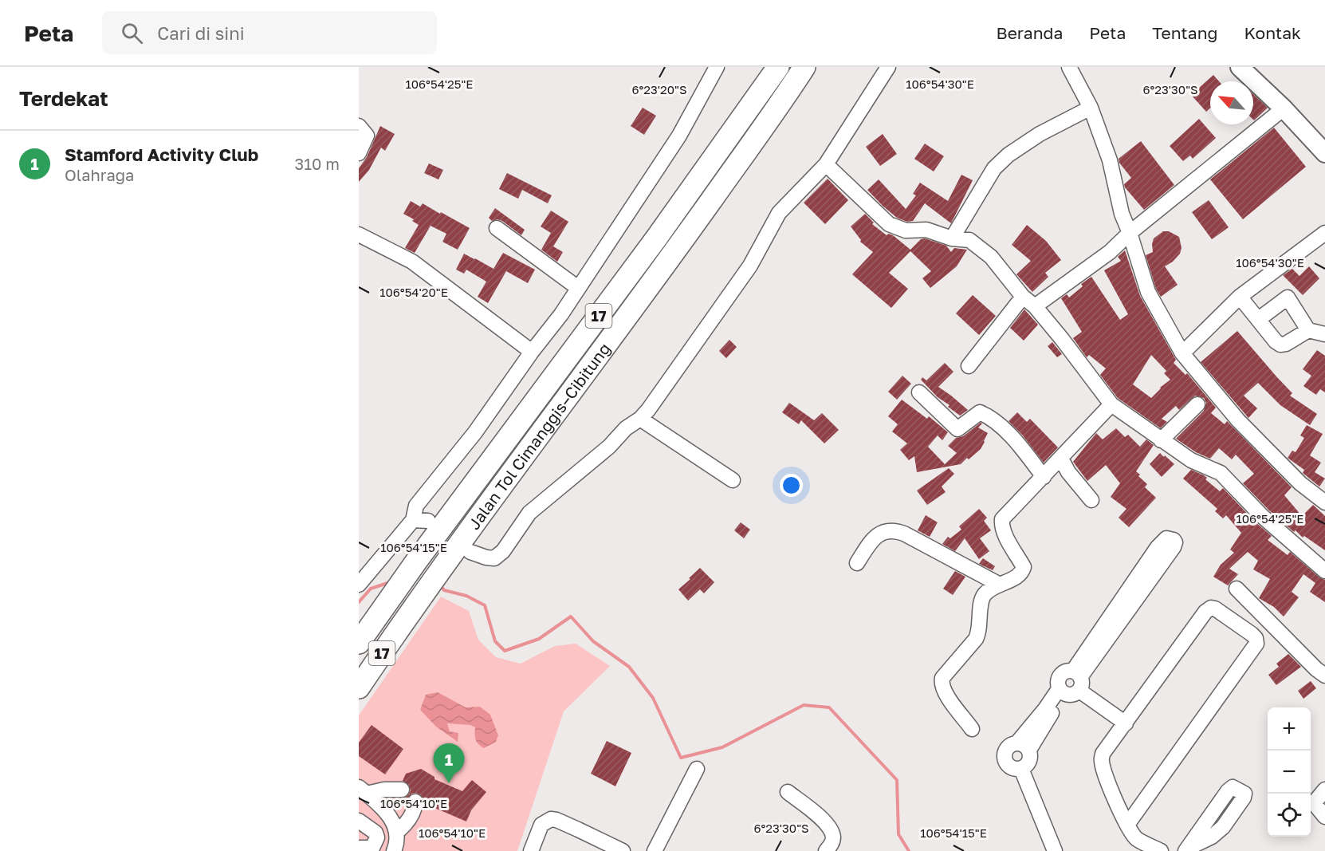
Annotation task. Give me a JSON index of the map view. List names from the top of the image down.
{
  "streets": {
    "highway": ["17", "Jalan Tol Cimanggis–Cibitung"]
  },
  "north": "top left",
  "page": {
    "header": "Peta",
    "search": "Cari di sini",
    "nav": [
      "Beranda",
      "Peta",
      "Tentang",
      "Kontak"
    ],
    "heading": "Terdekat",
    "list": [
      {
        "mark": "1",
        "name": "Stamford Activity Club",
        "note": "Olahraga",
        "value": "310 m"
      }
    ],
    "map_buttons": ["+", "−"],
    "pins": "1"
  },
  "coordinates": [
    "106°54'25\"E",
    "106°54'30\"E",
    "6°23'20\"S",
    "6°23'30\"S",
    "106°54'20\"E",
    "106°54'15\"E",
    "106°54'10\"E"
  ]
}
